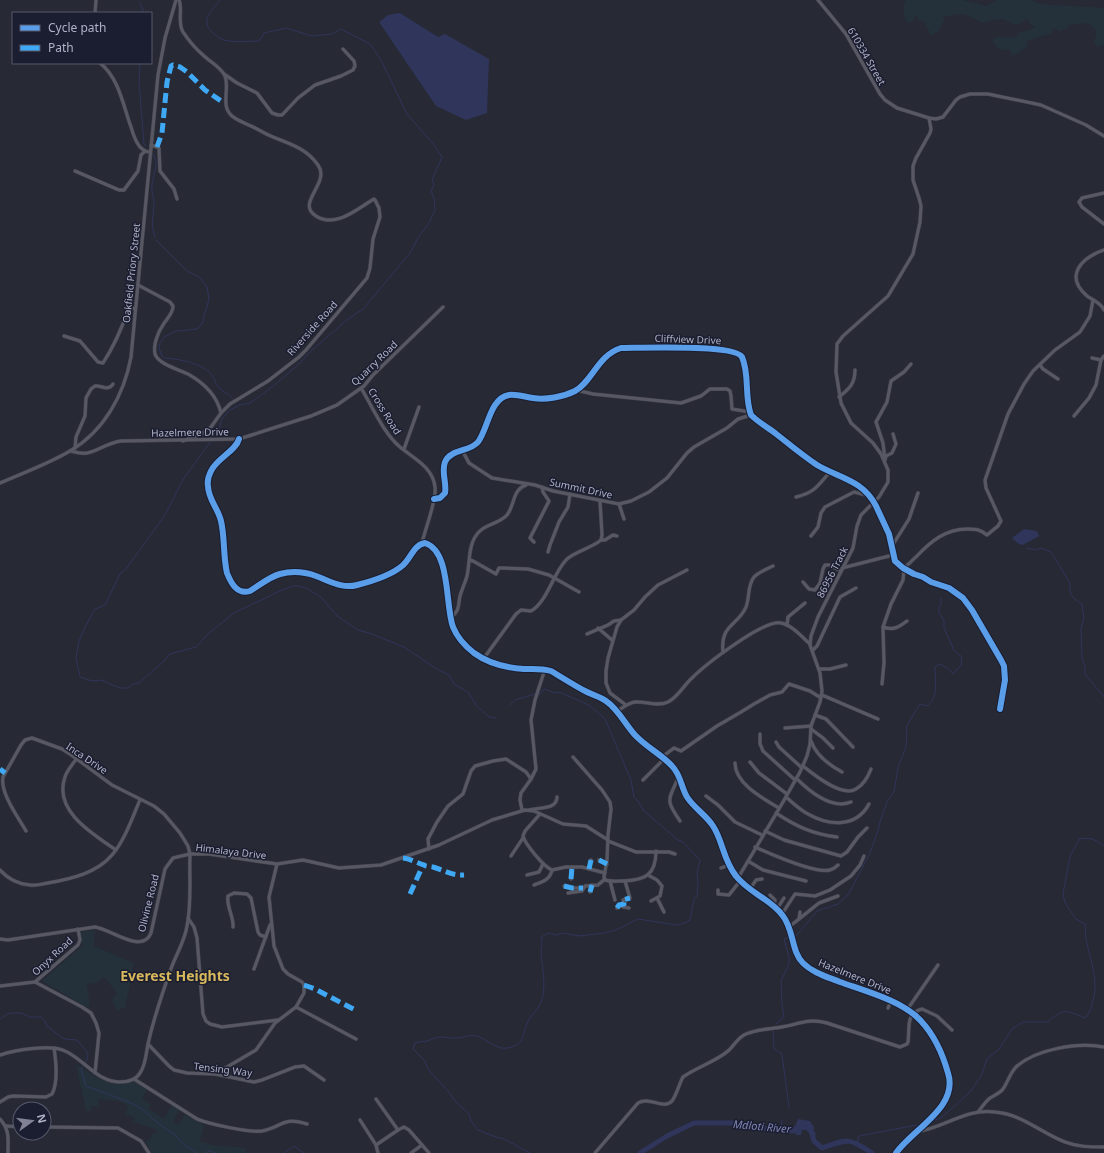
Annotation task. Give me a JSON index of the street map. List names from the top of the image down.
{
  "streets": {
    "street": [
      "610334 Street",
      "Oakfield Priory Street",
      "Riverside Road",
      "Cliffview Drive",
      "Quarry Road",
      "Cross Road",
      "Hazelmere Drive",
      "Summit Drive",
      "86956 Track",
      "Inca Drive",
      "Himalaya Drive",
      "Olivine Road",
      "Onyx Road",
      "Tensing Way"
    ]
  },
  "crossings": [
    ["610334 Street", "86956 Track"],
    ["Oakfield Priory Street", "Hazelmere Drive"],
    ["Riverside Road", "Hazelmere Drive"],
    ["Cliffview Drive", "Cross Road"],
    ["Cliffview Drive", "Summit Drive"],
    ["Quarry Road", "Cross Road"],
    ["Quarry Road", "Hazelmere Drive"],
    ["Cross Road", "Hazelmere Drive"],
    ["Inca Drive", "Himalaya Drive"],
    ["Inca Drive", "Olivine Road"],
    ["Himalaya Drive", "Olivine Road"],
    ["Himalaya Drive", "Tensing Way"],
    ["Olivine Road", "Onyx Road"]
  ],
  "districts": ["Everest Heights"],
  "water": ["Mdloti River"],
  "legend": ["Cycle path", "Path"],
  "north": "right"
}
